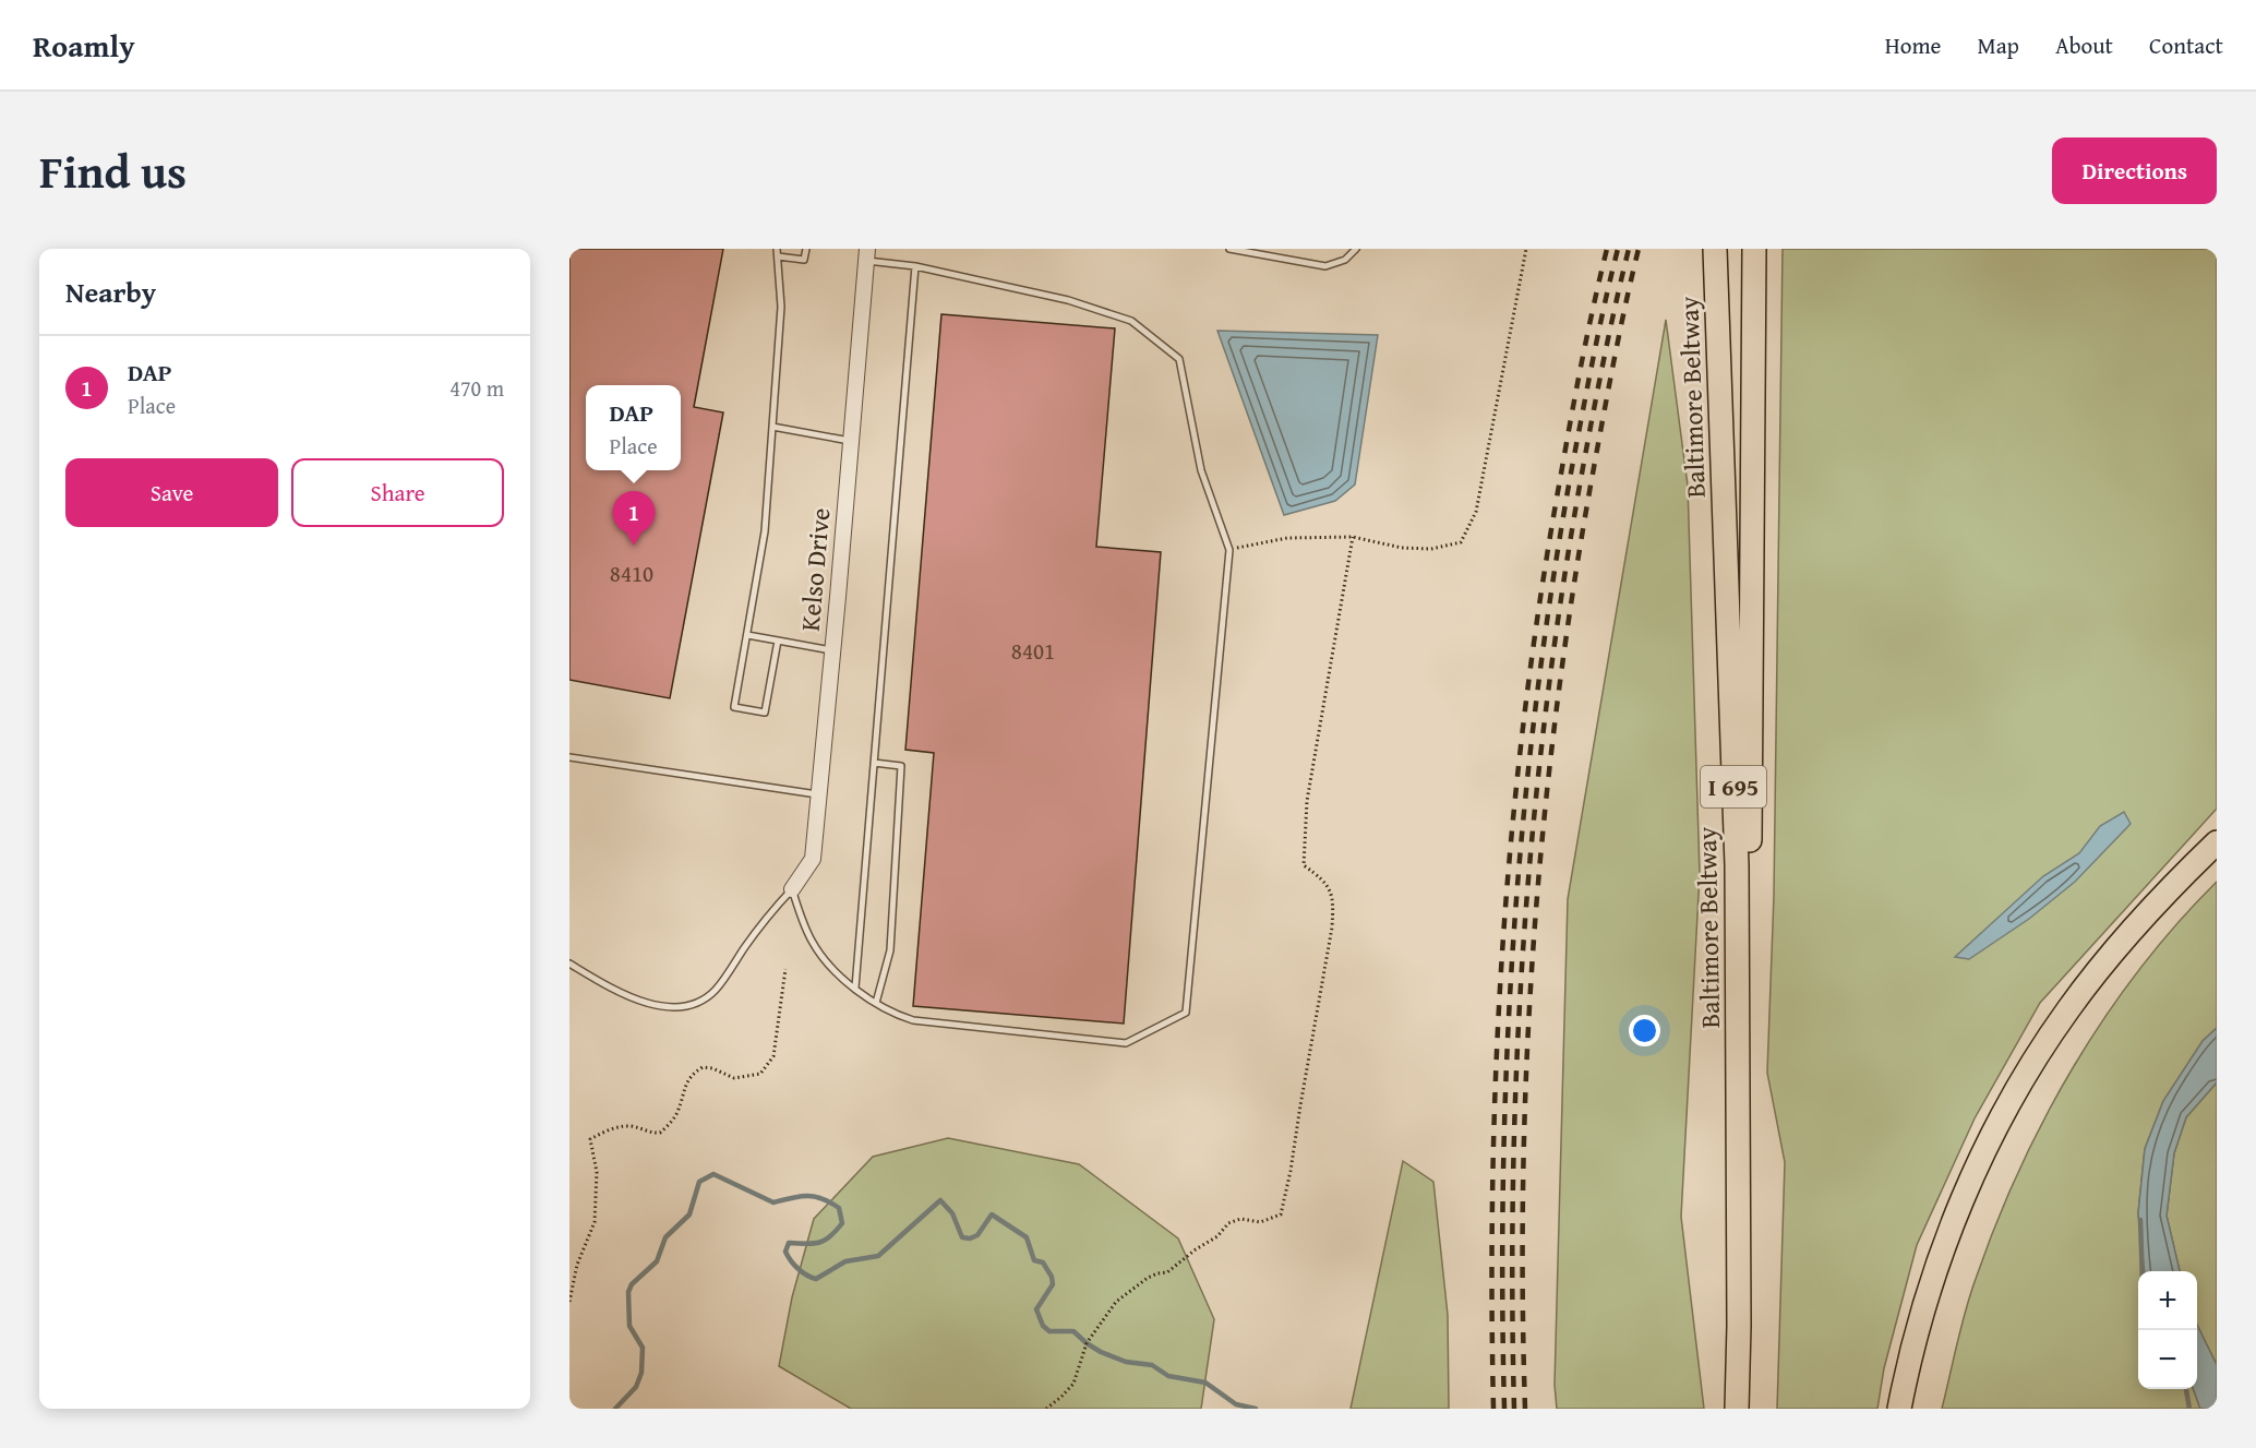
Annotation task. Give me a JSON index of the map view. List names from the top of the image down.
{
  "streets": {
    "highway": ["Baltimore Beltway", "I 695"],
    "street": ["Kelso Drive"]
  },
  "house_numbers": ["8410", "8401"],
  "page": {
    "header": "Roamly",
    "nav": [
      "Home",
      "Map",
      "About",
      "Contact"
    ],
    "title": "Find us",
    "buttons": [
      "Directions",
      ["Save", "Share"]
    ],
    "heading": "Nearby",
    "list": [
      {
        "mark": "1",
        "name": "DAP",
        "note": "Place",
        "value": "470 m"
      }
    ],
    "popup": ["DAP", "Place"],
    "pins": "1",
    "map_buttons": ["+", "−"]
  }
}
